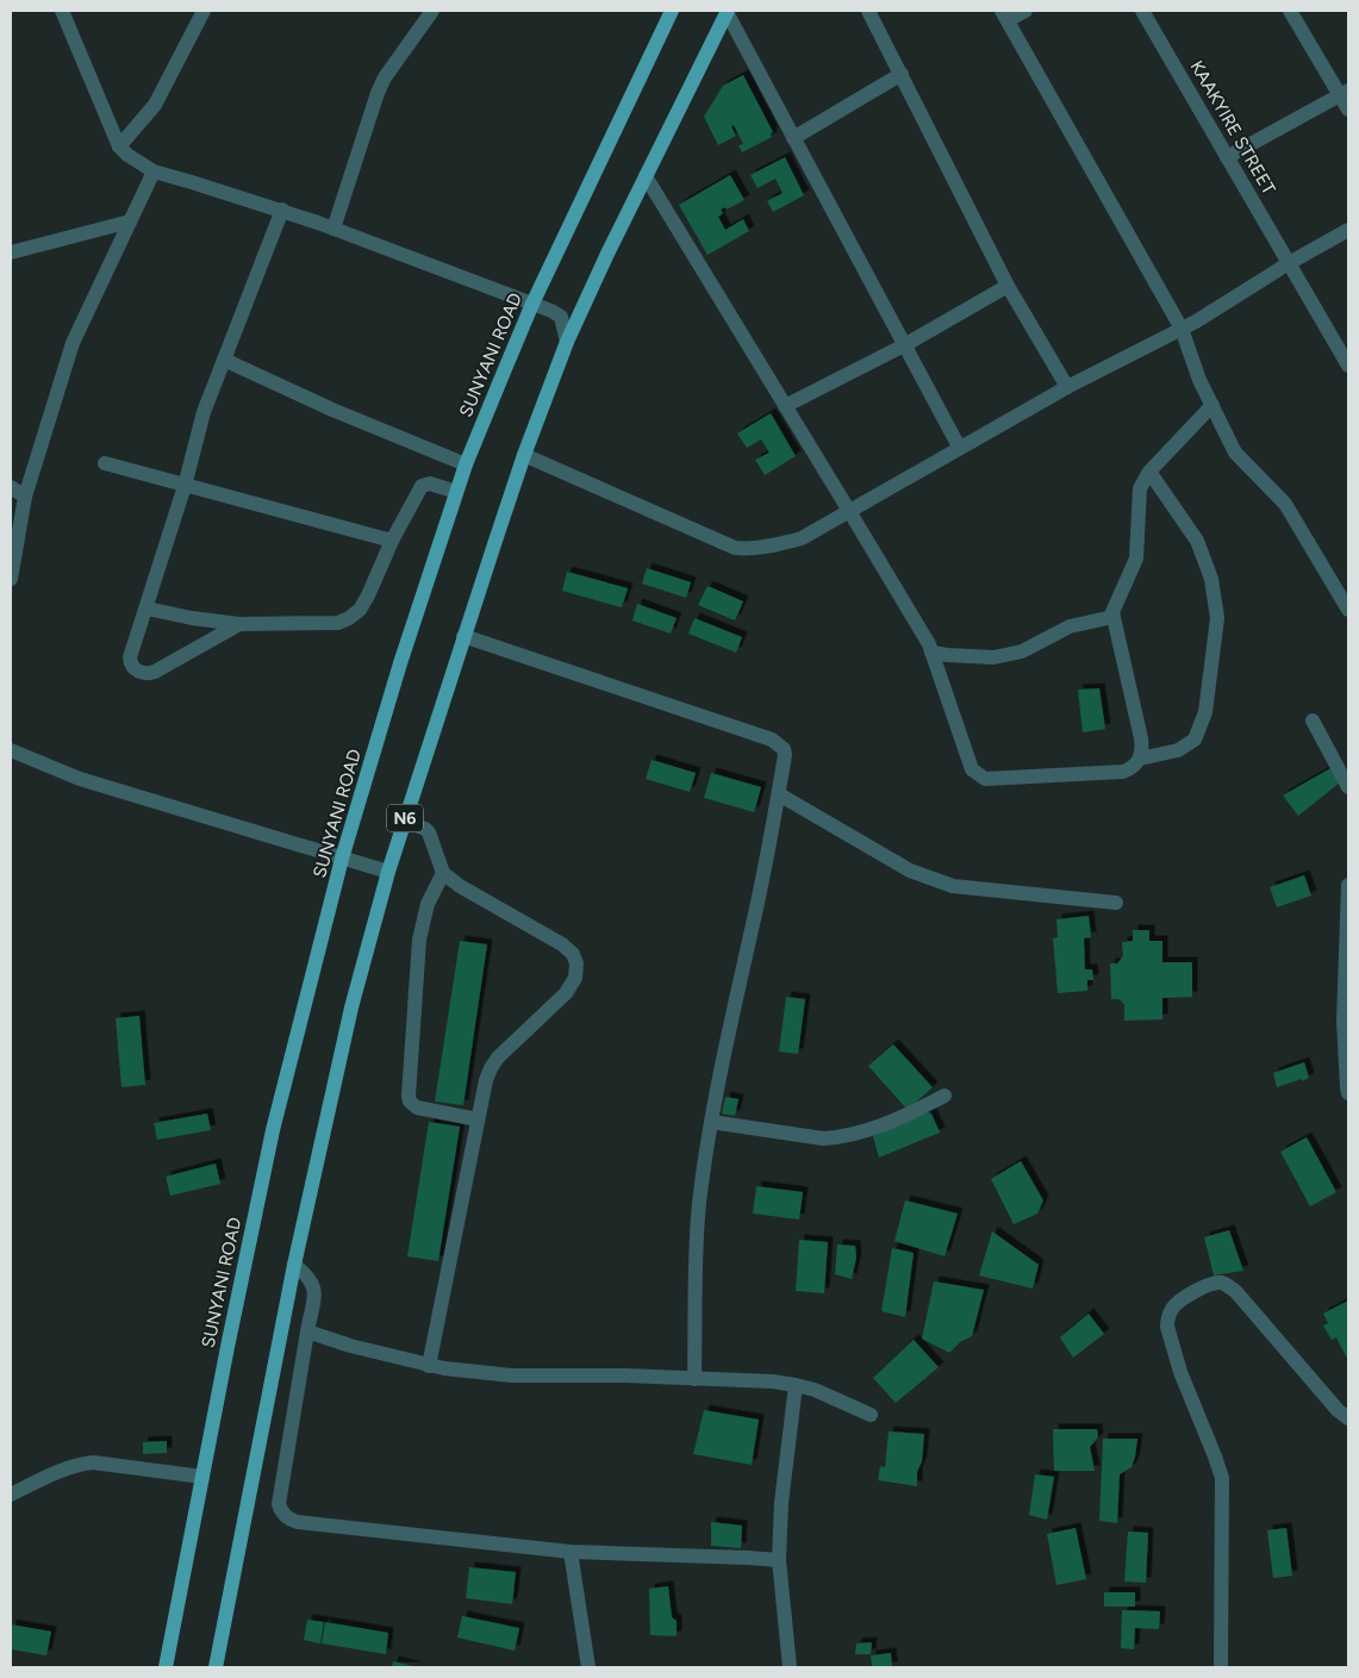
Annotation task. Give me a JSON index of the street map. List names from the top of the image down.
{
  "streets": {
    "main road": ["SUNYANI ROAD", "N6"],
    "street": ["KAAKYIRE STREET"]
  }
}
